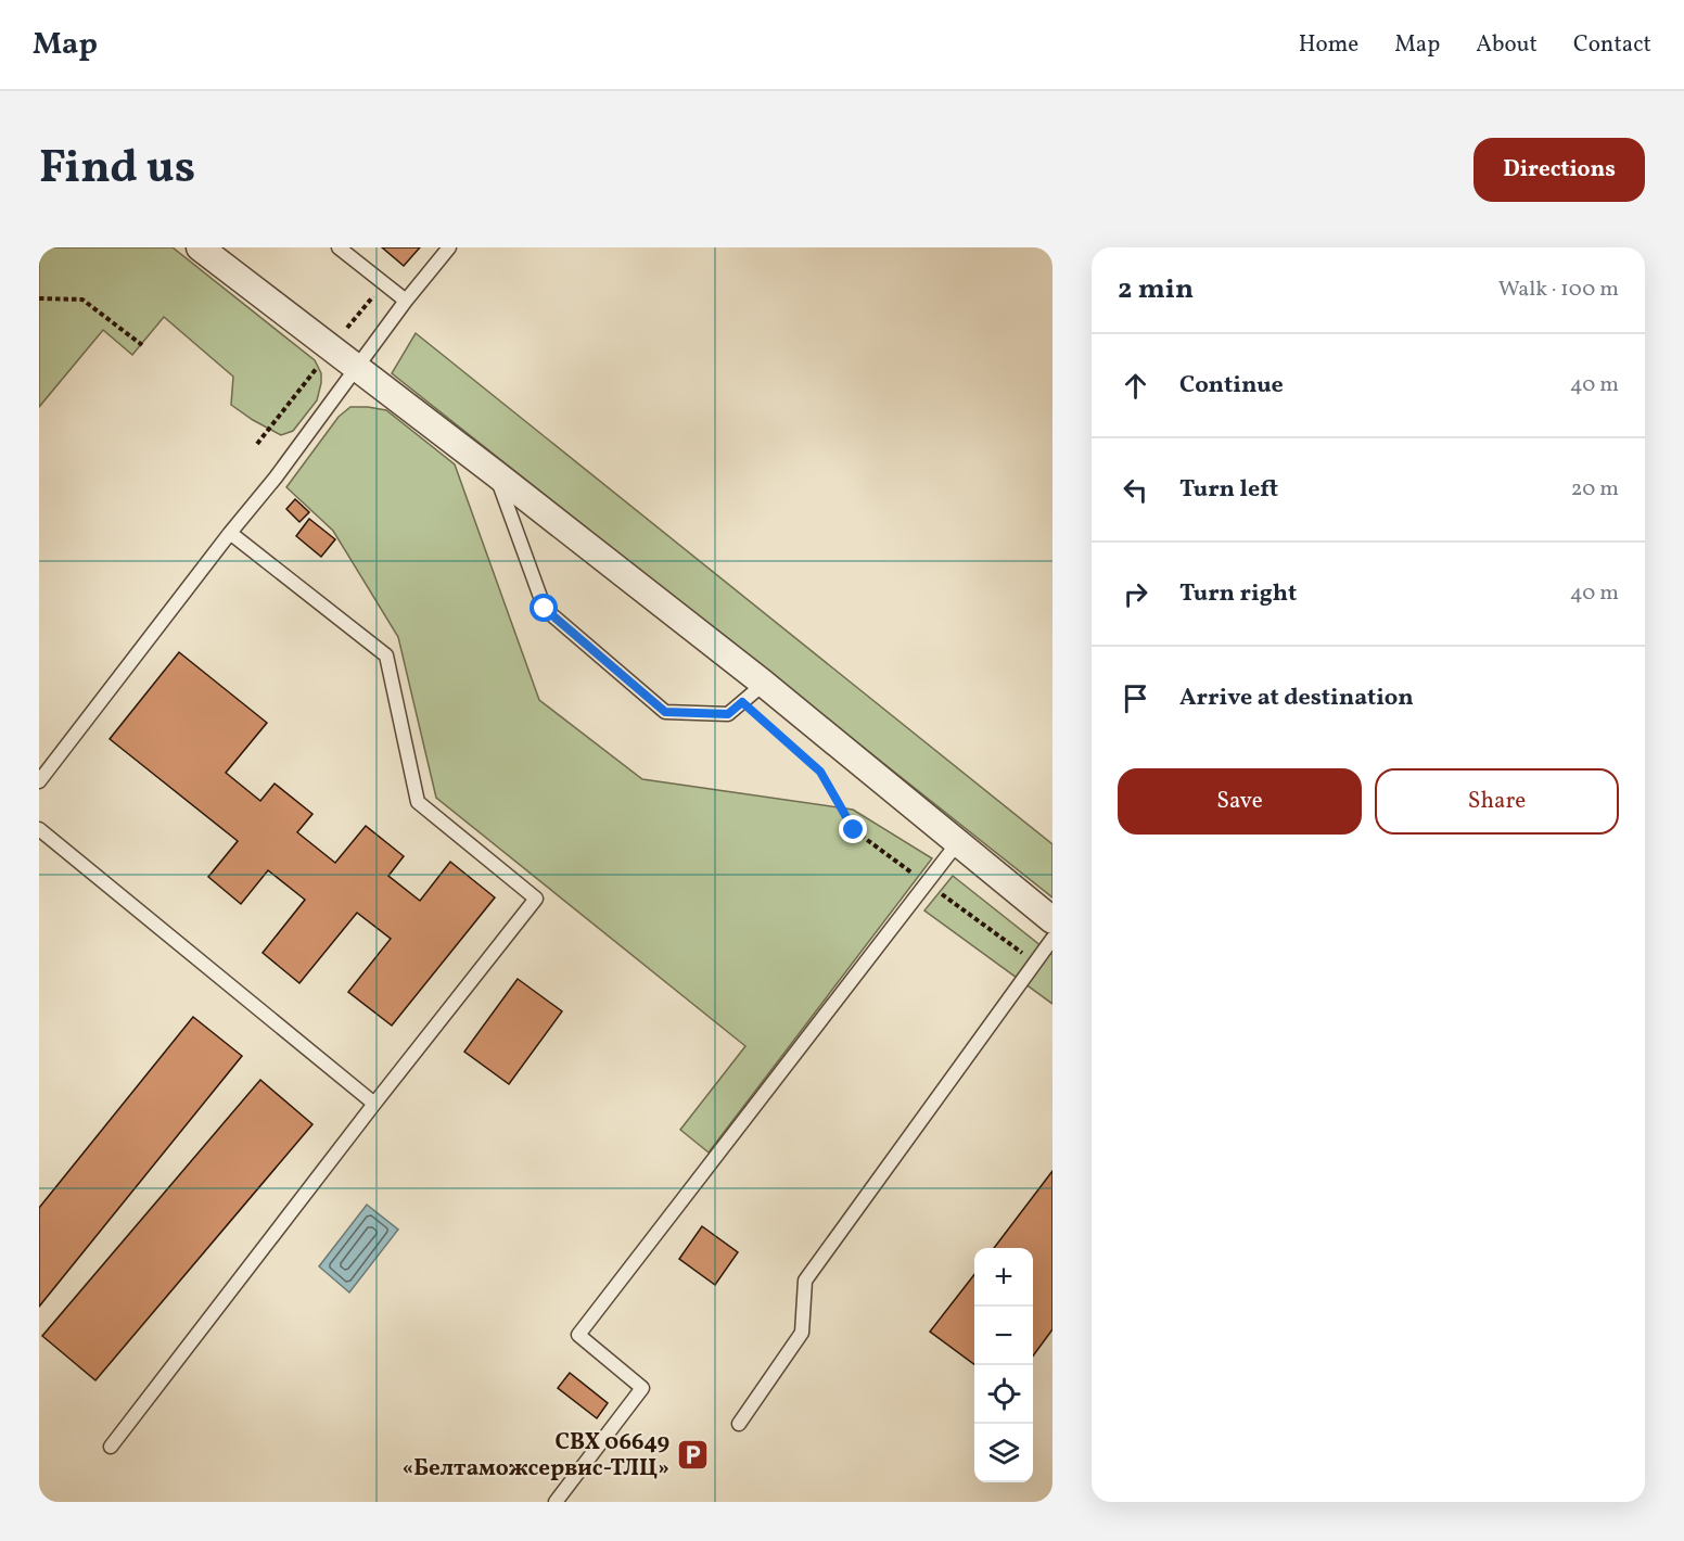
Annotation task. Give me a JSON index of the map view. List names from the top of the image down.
{
  "places": {
    "parking": ["СВХ 06649 «Белтаможсервис-ТЛЦ»"]
  },
  "page": {
    "header": "Map",
    "nav": [
      "Home",
      "Map",
      "About",
      "Contact"
    ],
    "title": "Find us",
    "buttons": [
      "Directions",
      ["Save", "Share"]
    ],
    "heading": ["2 min", "Walk · 100 m"],
    "list": [
      ["Continue", "40 m"],
      ["Turn left", "20 m"],
      ["Turn right", "40 m"],
      "Arrive at destination"
    ],
    "map_buttons": ["+", "−"]
  }
}
